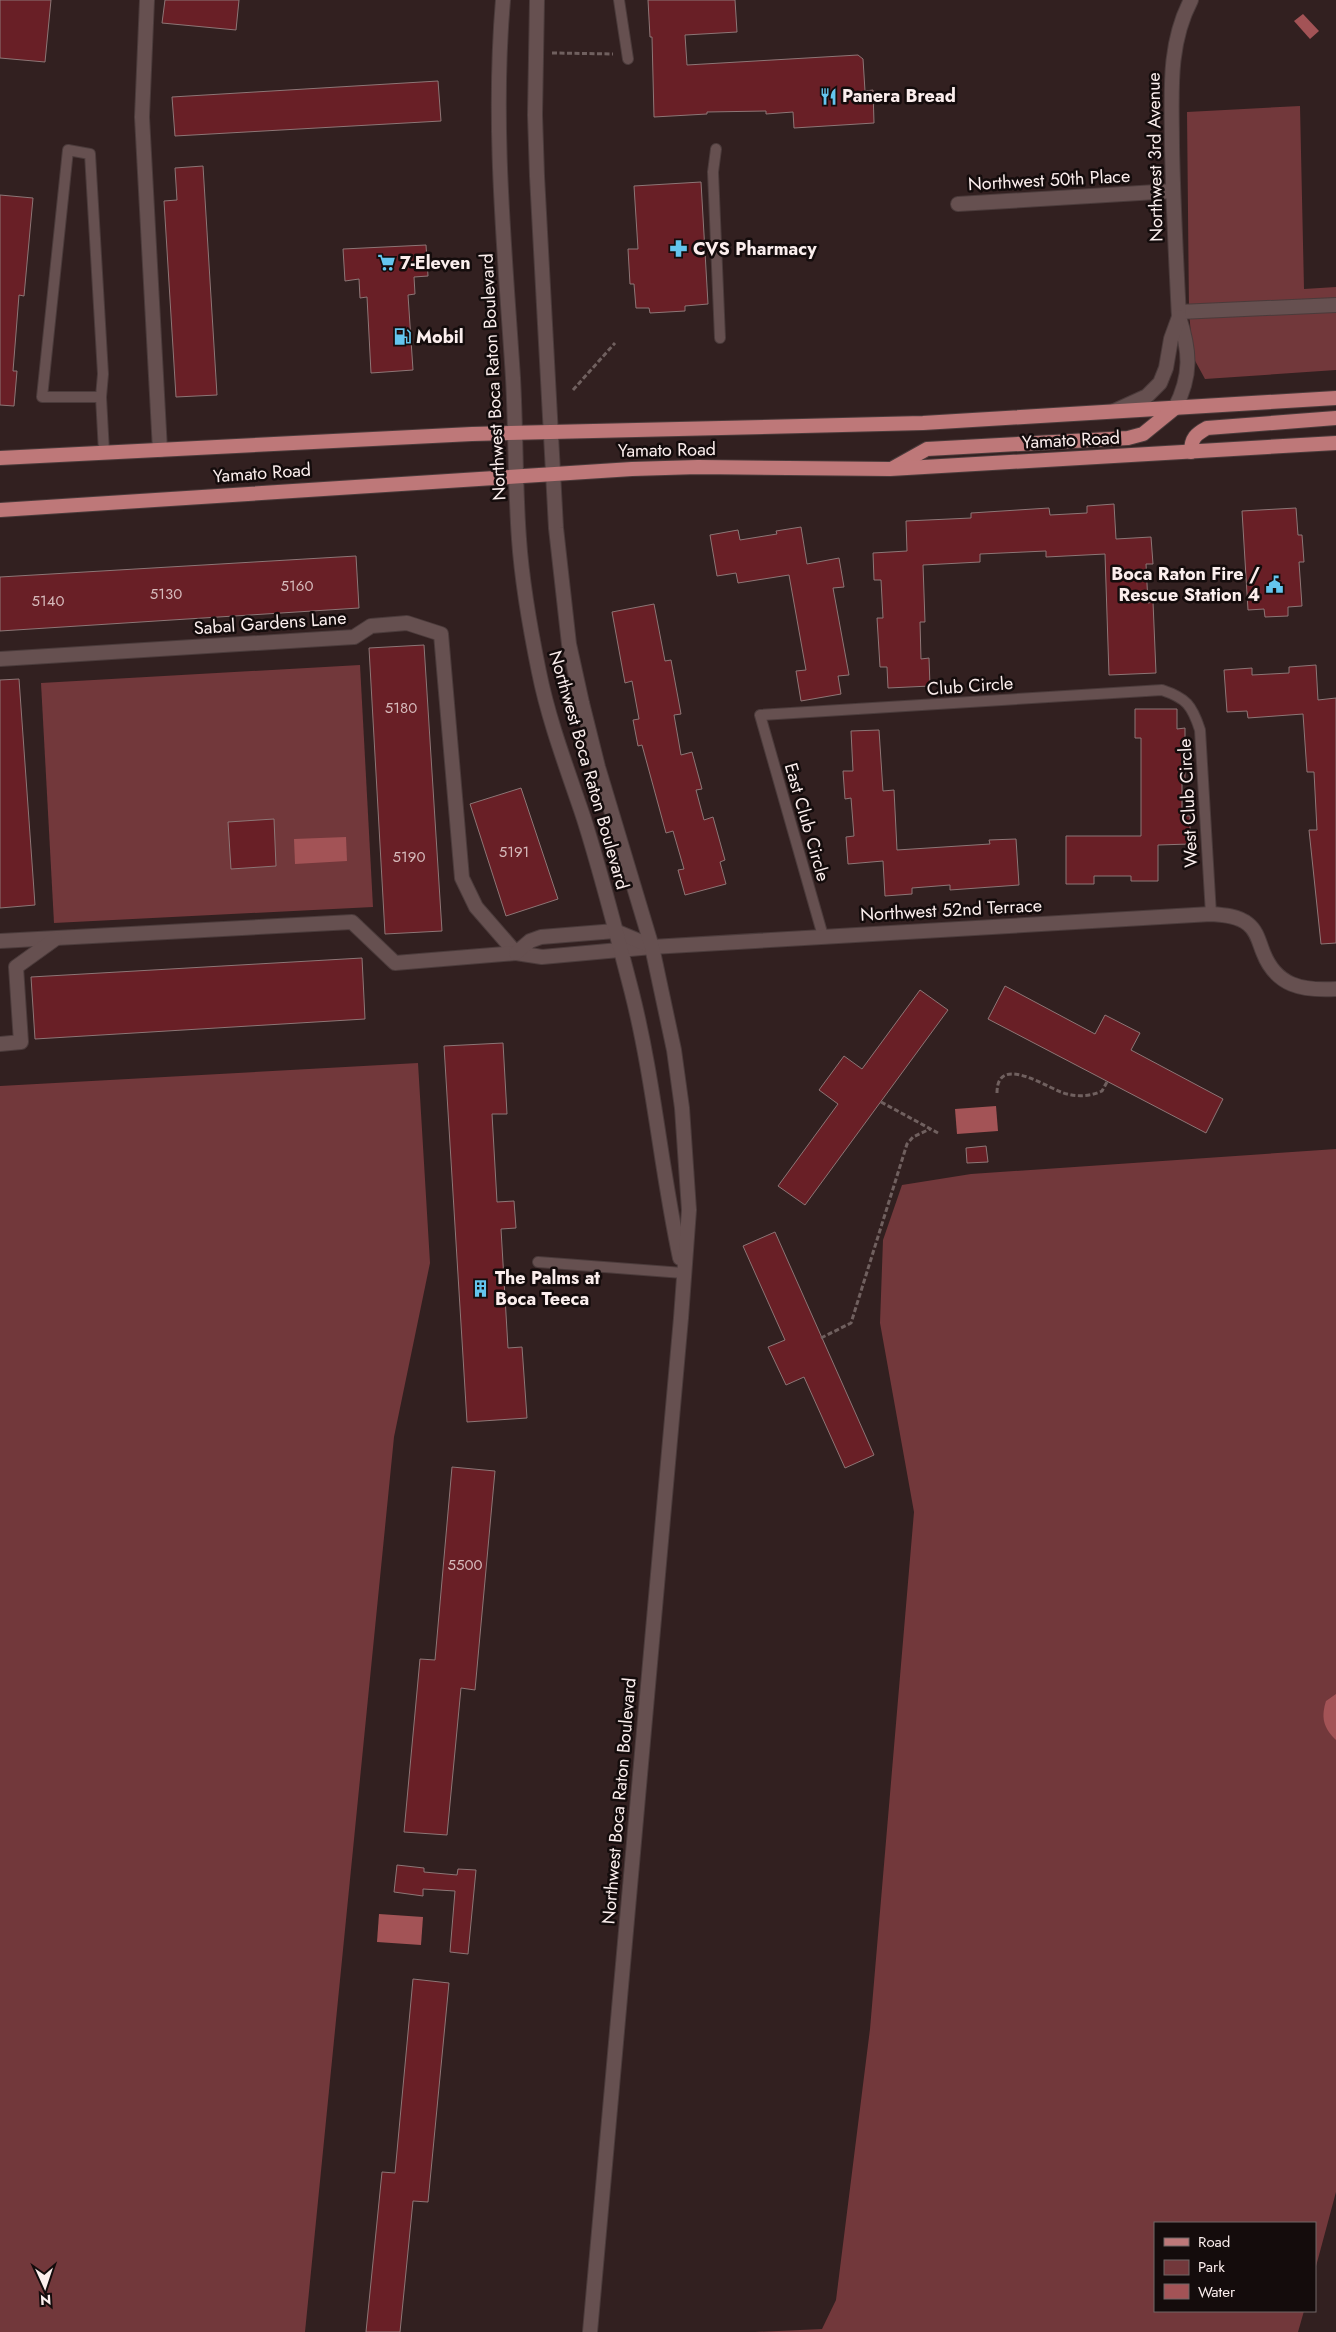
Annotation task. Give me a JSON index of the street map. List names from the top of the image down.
{
  "streets": {
    "main road": ["Yamato Road"],
    "street": [
      "Northwest 3rd Avenue",
      "Northwest 50th Place",
      "Northwest Boca Raton Boulevard",
      "Sabal Gardens Lane",
      "Northwest 52nd Terrace"
    ],
    "lane": ["Club Circle", "West Club Circle", "East Club Circle"]
  },
  "crossings": [
    ["Northwest 3rd Avenue", "Northwest 50th Place"],
    ["Northwest 3rd Avenue", "Yamato Road"],
    ["Northwest Boca Raton Boulevard", "Yamato Road"],
    ["Northwest Boca Raton Boulevard", "Northwest 52nd Terrace"],
    ["Club Circle", "West Club Circle"],
    ["Club Circle", "East Club Circle"],
    ["West Club Circle", "Northwest 52nd Terrace"],
    ["East Club Circle", "Northwest 52nd Terrace"]
  ],
  "places": {
    "restaurant": ["Panera Bread"],
    "pharmacy": ["CVS Pharmacy"],
    "supermarket": ["7-Eleven"],
    "fuel station": ["Mobil"],
    "public building": ["Boca Raton Fire / Rescue Station 4"],
    "building": ["The Palms at Boca Teeca"]
  },
  "house_numbers": [
    "5160",
    "5130",
    "5140",
    "5180",
    "5191",
    "5190",
    "5500"
  ],
  "legend": ["Road", "Park", "Water"],
  "north": "bottom"
}
